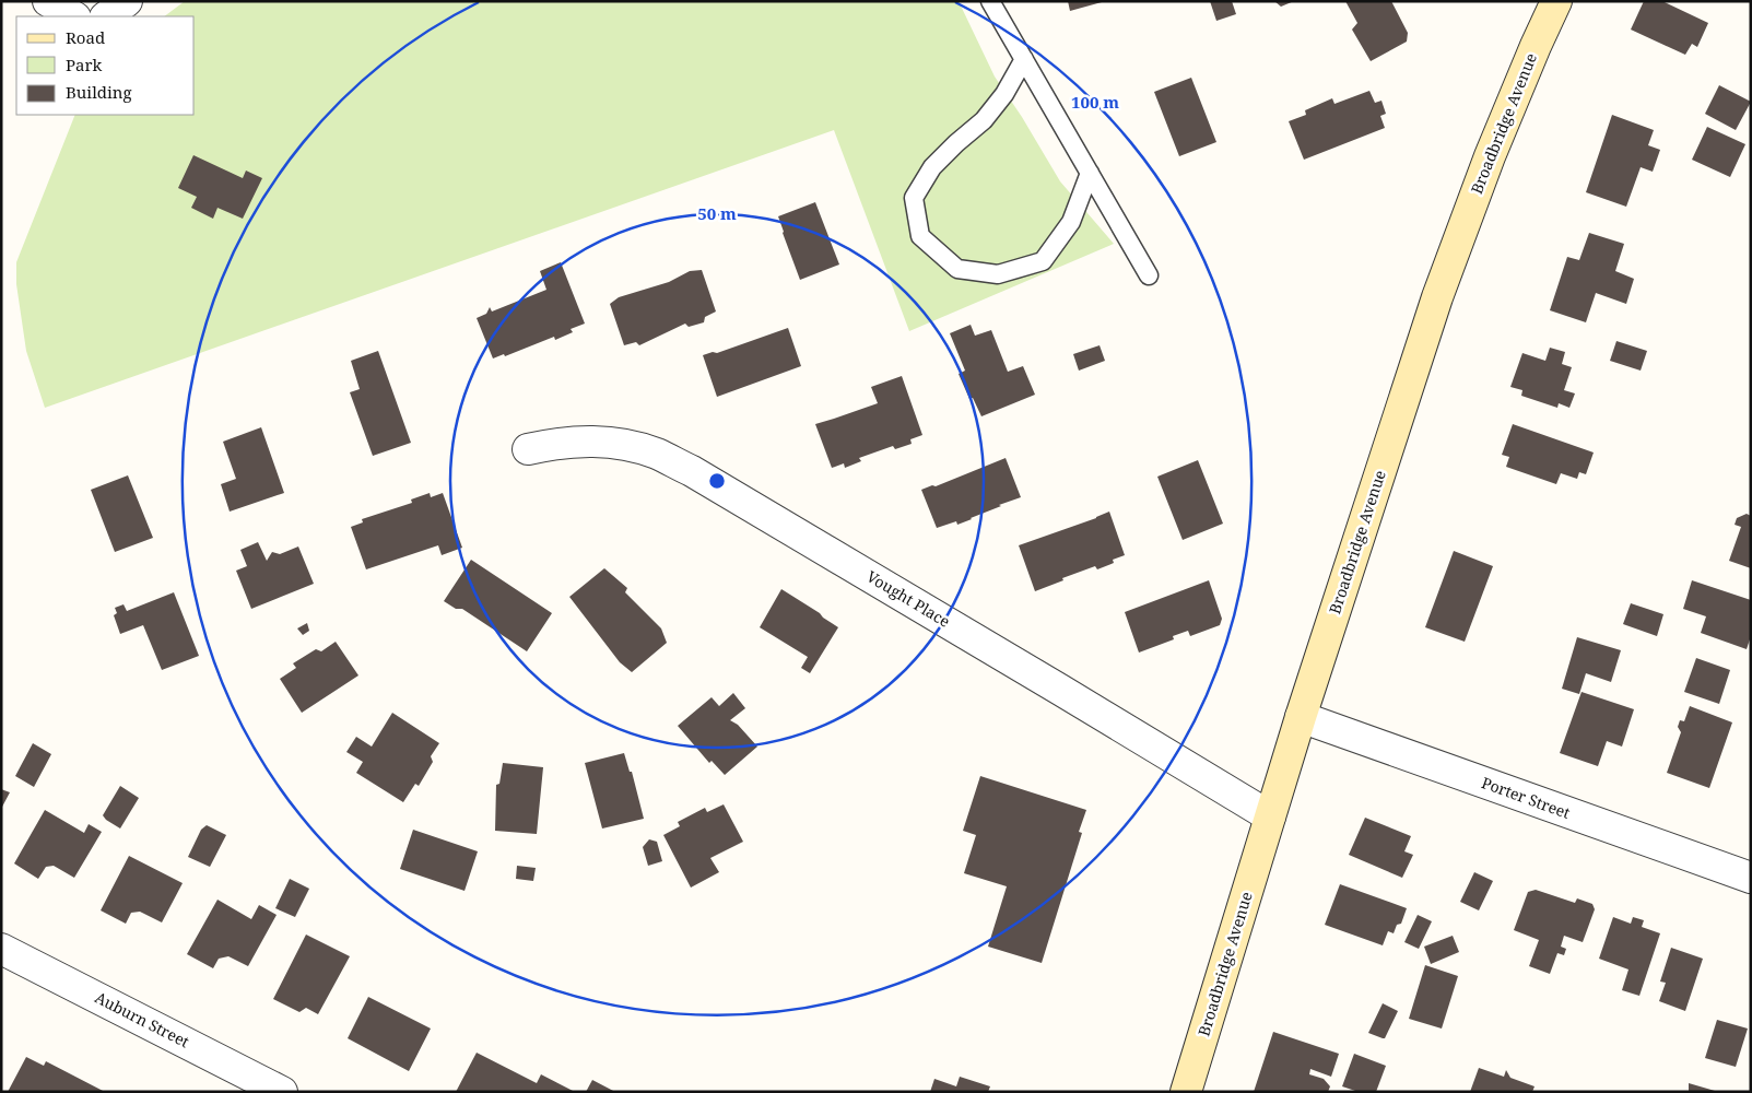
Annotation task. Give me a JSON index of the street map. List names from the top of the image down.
{
  "streets": {
    "main road": ["Broadbridge Avenue"],
    "street": ["Vought Place", "Porter Street", "Auburn Street"]
  },
  "crossings": [
    ["Broadbridge Avenue", "Vought Place"],
    ["Broadbridge Avenue", "Porter Street"]
  ],
  "legend": ["Road", "Park", "Building"],
  "rings": ["100 m", "50 m"]
}
